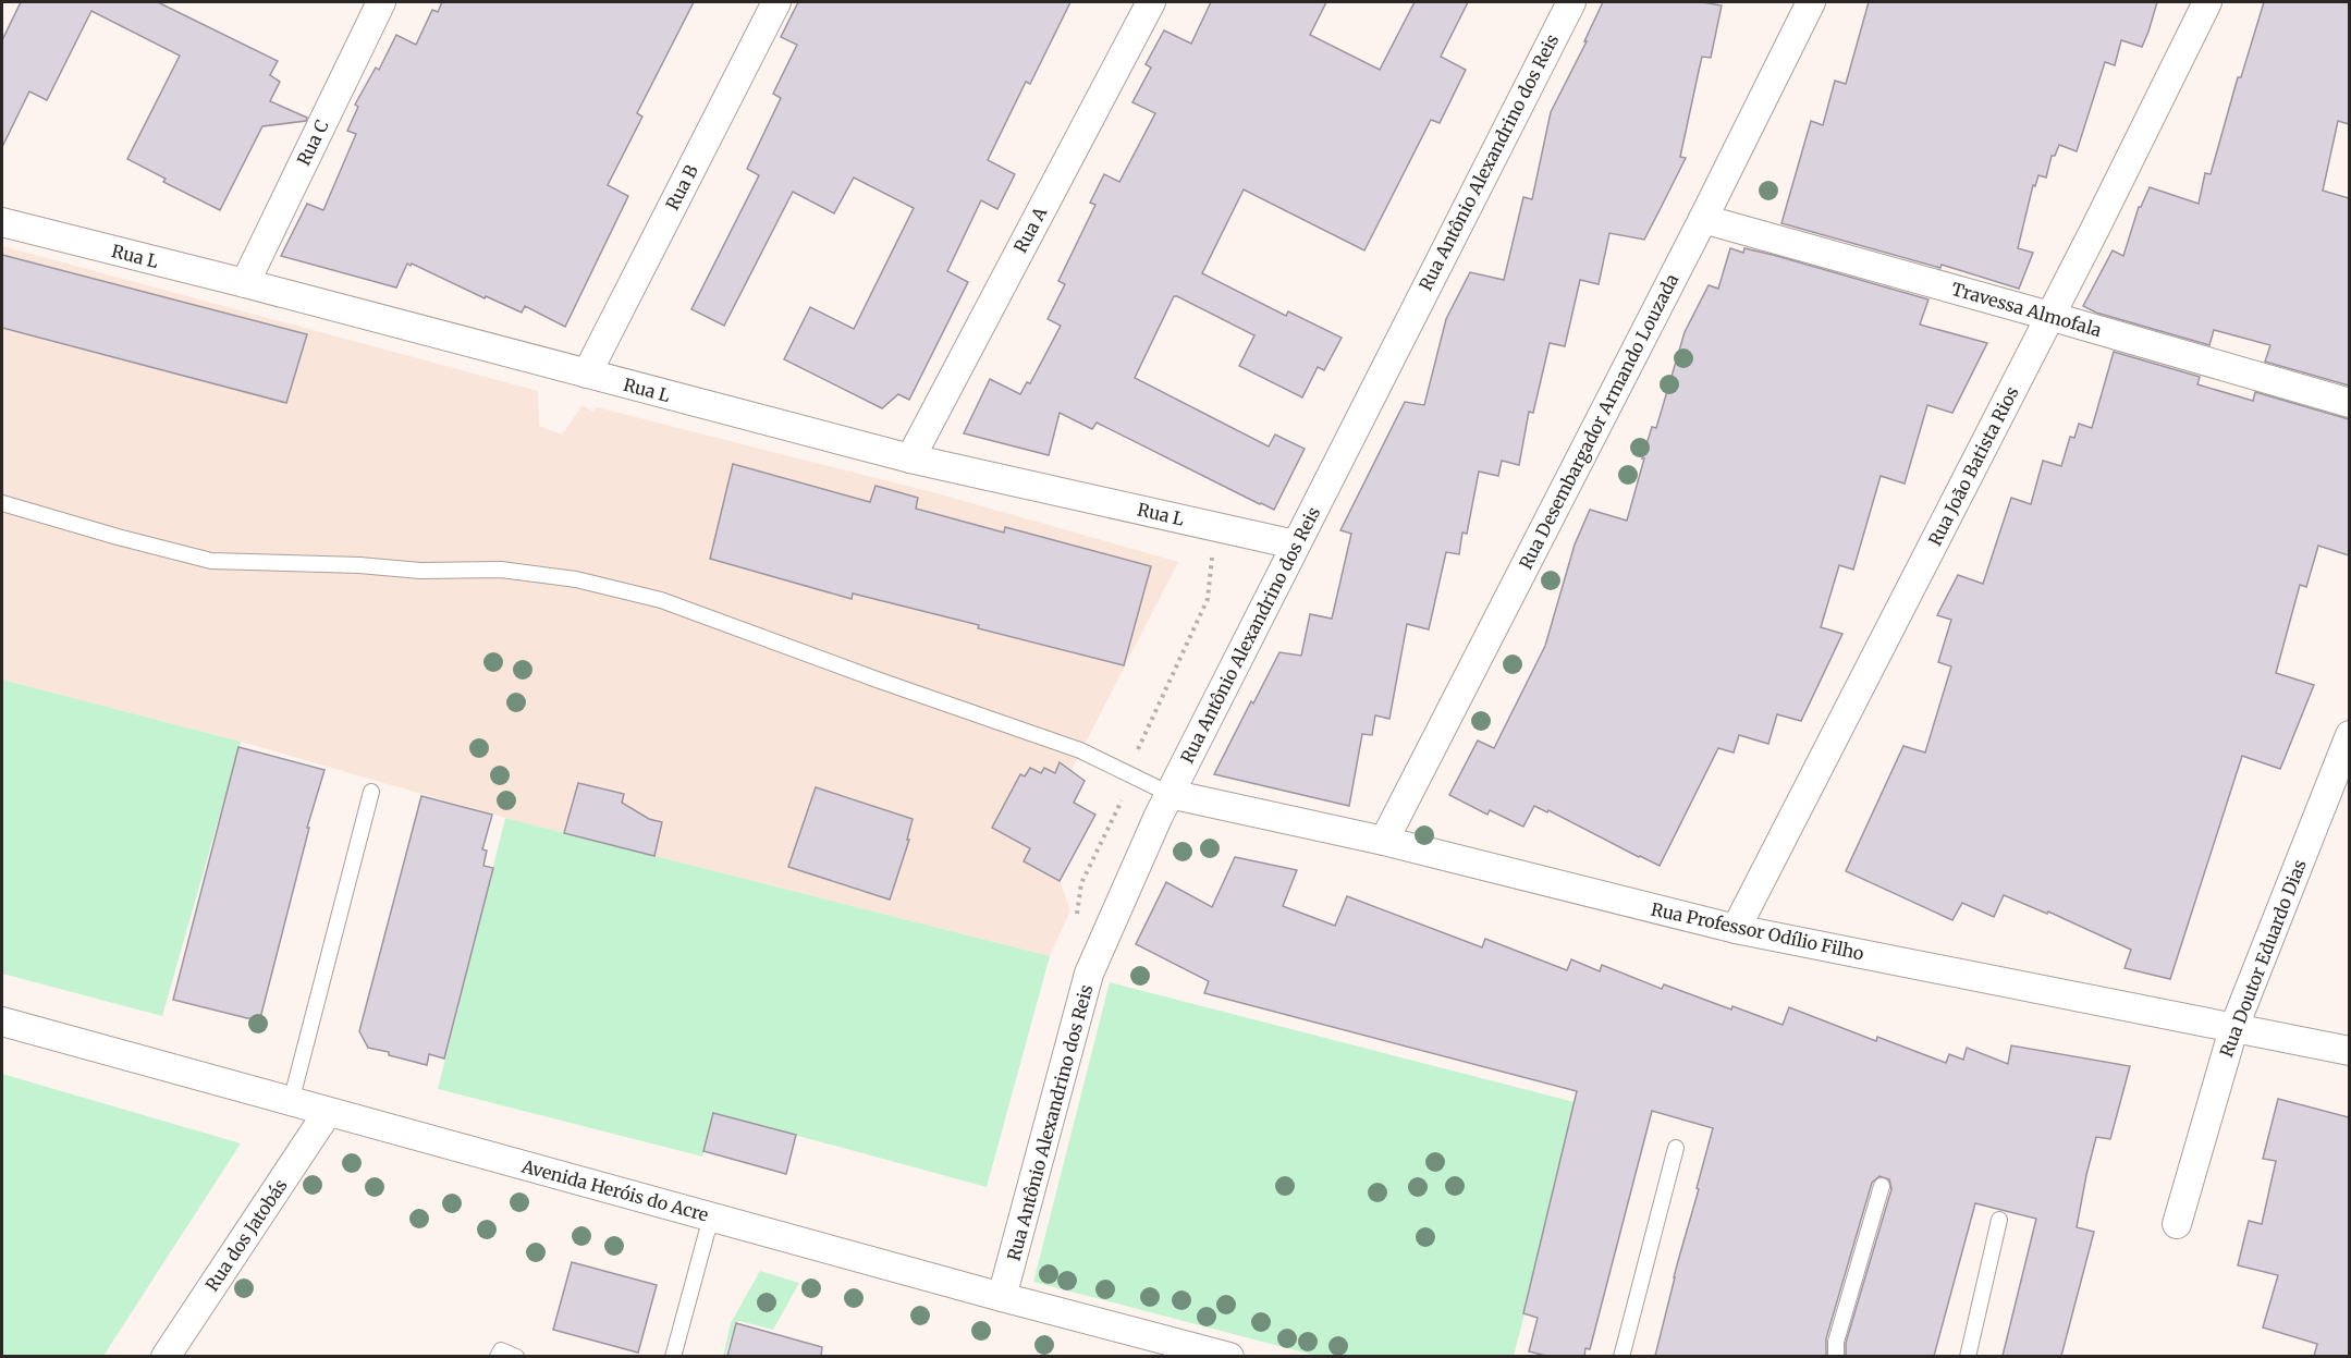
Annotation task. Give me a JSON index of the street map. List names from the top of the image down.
{
  "streets": {
    "street": [
      "Rua C",
      "Rua Antônio Alexandrino dos Reis",
      "Rua B",
      "Rua A",
      "Rua L",
      "Travessa Almofala",
      "Rua Desembargador Armando Louzada",
      "Rua João Batista Rios",
      "Rua Professor Odílio Filho",
      "Rua Doutor Eduardo Dias",
      "Avenida Heróis do Acre",
      "Rua dos Jatobás"
    ]
  },
  "crossings": [
    ["Rua C", "Rua L"],
    ["Rua Antônio Alexandrino dos Reis", "Rua L"],
    ["Rua Antônio Alexandrino dos Reis", "Rua Professor Odílio Filho"],
    ["Rua Antônio Alexandrino dos Reis", "Avenida Heróis do Acre"],
    ["Rua B", "Rua L"],
    ["Rua A", "Rua L"],
    ["Travessa Almofala", "Rua Desembargador Armando Louzada"],
    ["Travessa Almofala", "Rua João Batista Rios"],
    ["Rua Desembargador Armando Louzada", "Rua Professor Odílio Filho"],
    ["Rua João Batista Rios", "Rua Professor Odílio Filho"],
    ["Rua Professor Odílio Filho", "Rua Doutor Eduardo Dias"],
    ["Avenida Heróis do Acre", "Rua dos Jatobás"]
  ]
}
